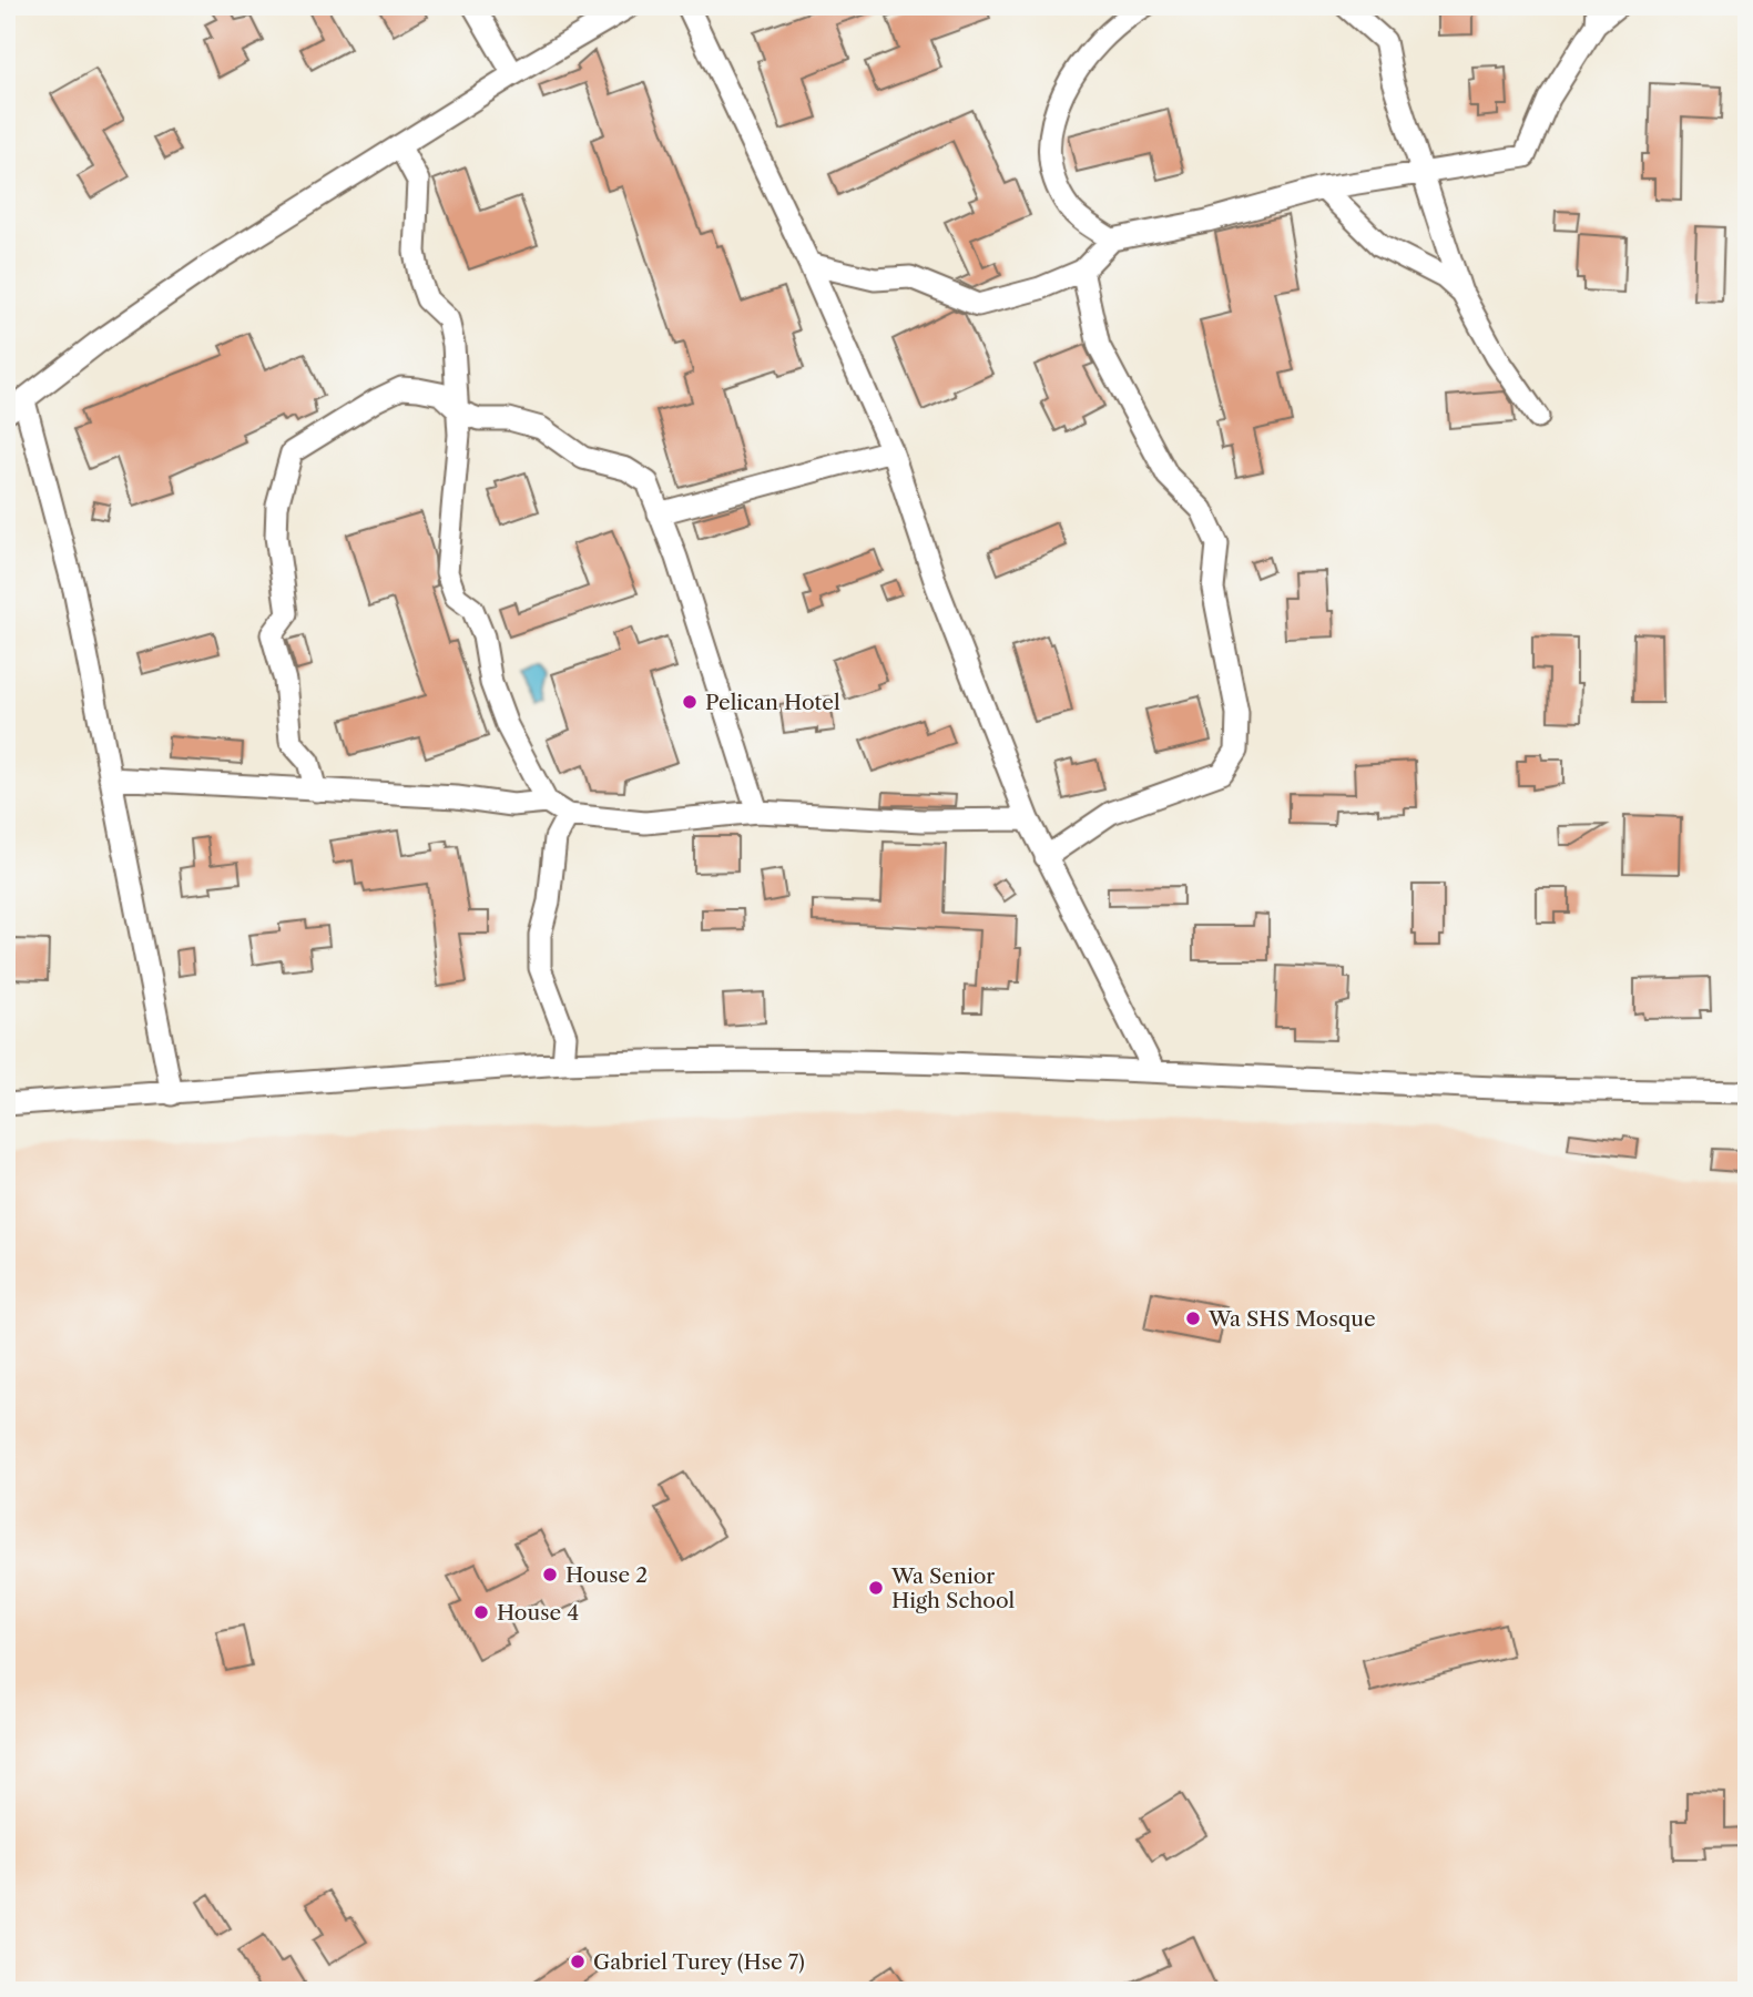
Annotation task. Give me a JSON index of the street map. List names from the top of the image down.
{
  "places": [
    "Pelican Hotel",
    "Wa SHS Mosque",
    "House 2",
    "Wa Senior High School",
    "House 4",
    "Gabriel Turey (Hse 7)"
  ]
}
